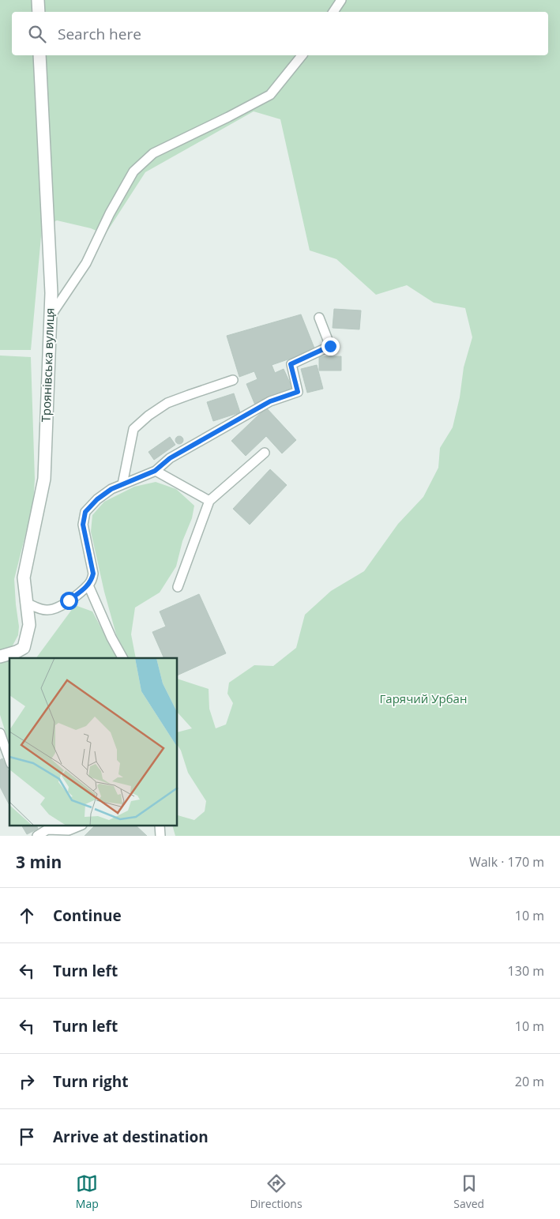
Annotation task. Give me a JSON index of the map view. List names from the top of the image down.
{
  "streets": {
    "street": ["Троянівська вулиця"]
  },
  "parks": ["Гарячий Урбан"],
  "page": {
    "search": "Search here",
    "heading": ["3 min", "Walk · 170 m"],
    "list": [
      ["Continue", "10 m"],
      ["Turn left", "130 m"],
      ["Turn left", "10 m"],
      ["Turn right", "20 m"],
      "Arrive at destination"
    ],
    "nav": ["Map", "Directions", "Saved"]
  }
}
